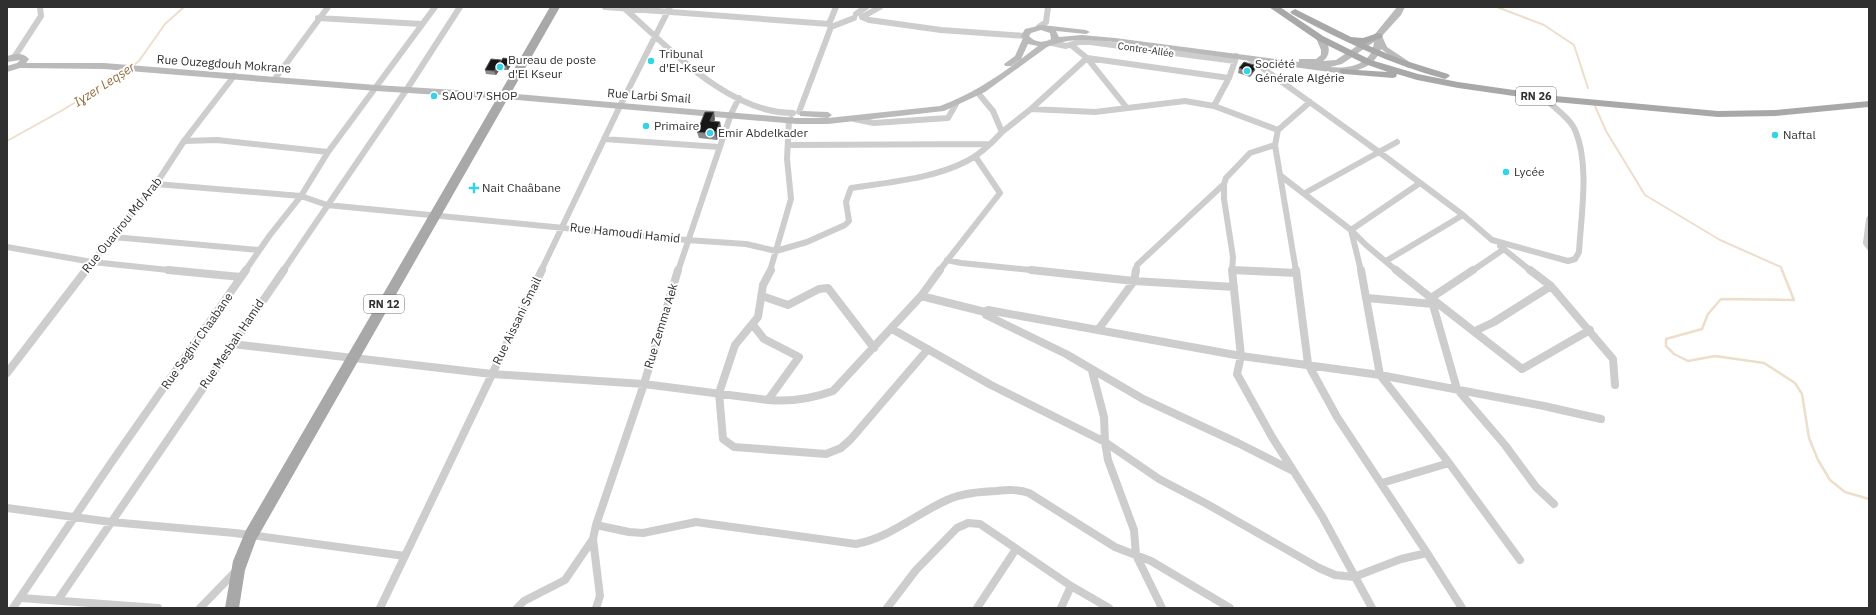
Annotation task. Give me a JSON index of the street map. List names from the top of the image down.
{
  "streets": {
    "main road": [
      "Rue Ouzegdouh Mokrane",
      "Rue Larbi Smail",
      "RN 26",
      "RN 12"
    ],
    "street": [
      "Contre-Allée",
      "Rue Ouarirou Md Arab",
      "Rue Hamoudi Hamid",
      "Rue Aissani Smail",
      "Rue Zemma Aek",
      "Rue Seghir Chaabane",
      "Rue Mesbah Hamid"
    ]
  },
  "crossings": [
    ["Rue Ouzegdouh Mokrane", "Rue Larbi Smail"],
    ["Rue Ouzegdouh Mokrane", "Rue Ouarirou Md Arab"],
    ["Rue Ouzegdouh Mokrane", "Rue Seghir Chaabane"],
    ["Rue Ouzegdouh Mokrane", "Rue Mesbah Hamid"],
    ["Rue Larbi Smail", "RN 12"],
    ["Rue Larbi Smail", "Rue Aissani Smail"],
    ["Rue Larbi Smail", "Rue Zemma Aek"],
    ["Rue Larbi Smail", "Rue Mesbah Hamid"],
    ["Rue Ouarirou Md Arab", "Rue Hamoudi Hamid"],
    ["Rue Hamoudi Hamid", "RN 12"],
    ["Rue Hamoudi Hamid", "Rue Aissani Smail"],
    ["Rue Hamoudi Hamid", "Rue Zemma Aek"],
    ["Rue Hamoudi Hamid", "Rue Seghir Chaabane"],
    ["Rue Hamoudi Hamid", "Rue Mesbah Hamid"]
  ],
  "water": ["Iɣzer Leqṣer"],
  "places": {
    "other": [
      "Tribunal d'El-Kseur",
      "Bureau de poste d'El Kseur",
      "Société Générale Algérie",
      "SAOU 7 SHOP",
      "Primaire",
      "Emir Abdelkader",
      "Naftal",
      "Lycée"
    ],
    "health": ["Nait Chaâbane"]
  }
}
